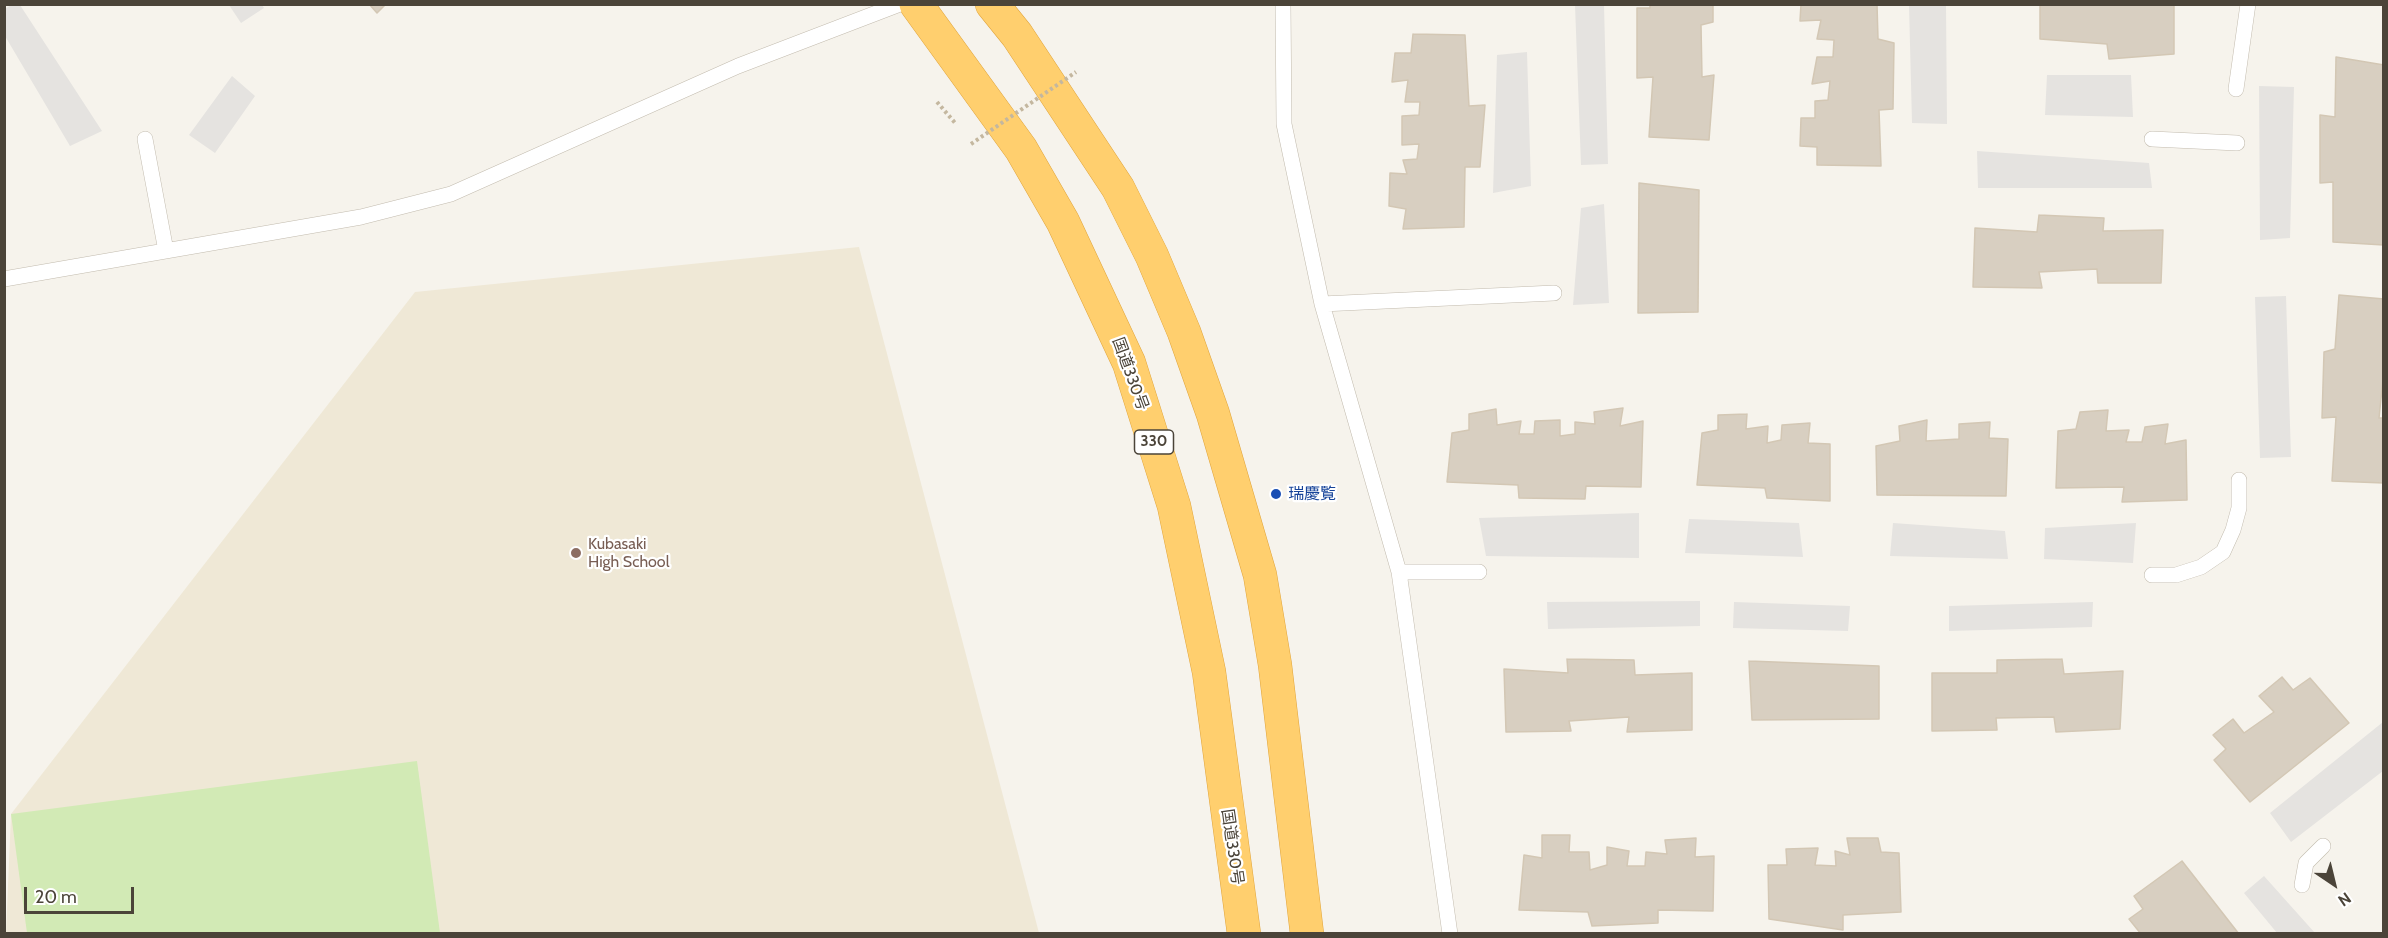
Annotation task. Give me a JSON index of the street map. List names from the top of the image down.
{
  "streets": {
    "highway": ["国道330号", "330"]
  },
  "places": ["瑞慶覧", "Kubasaki High School"],
  "scale_bar": "20 m",
  "north": "bottom right"
}
